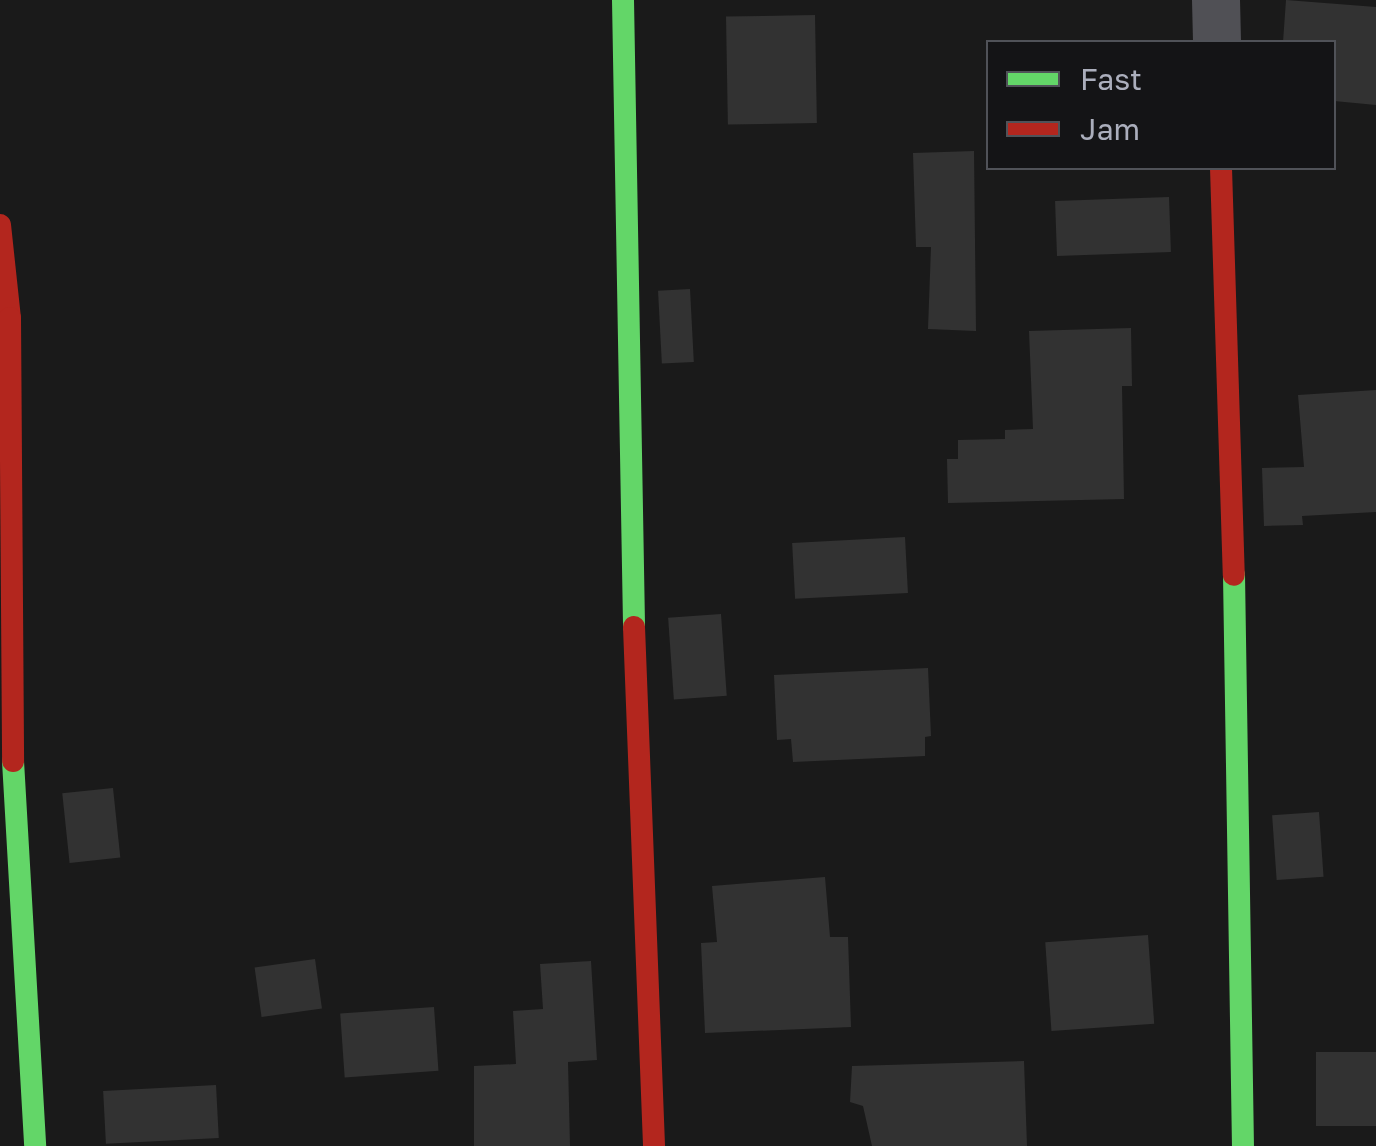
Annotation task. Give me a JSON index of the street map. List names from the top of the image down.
{
  "legend": ["Fast", "Jam"]
}
